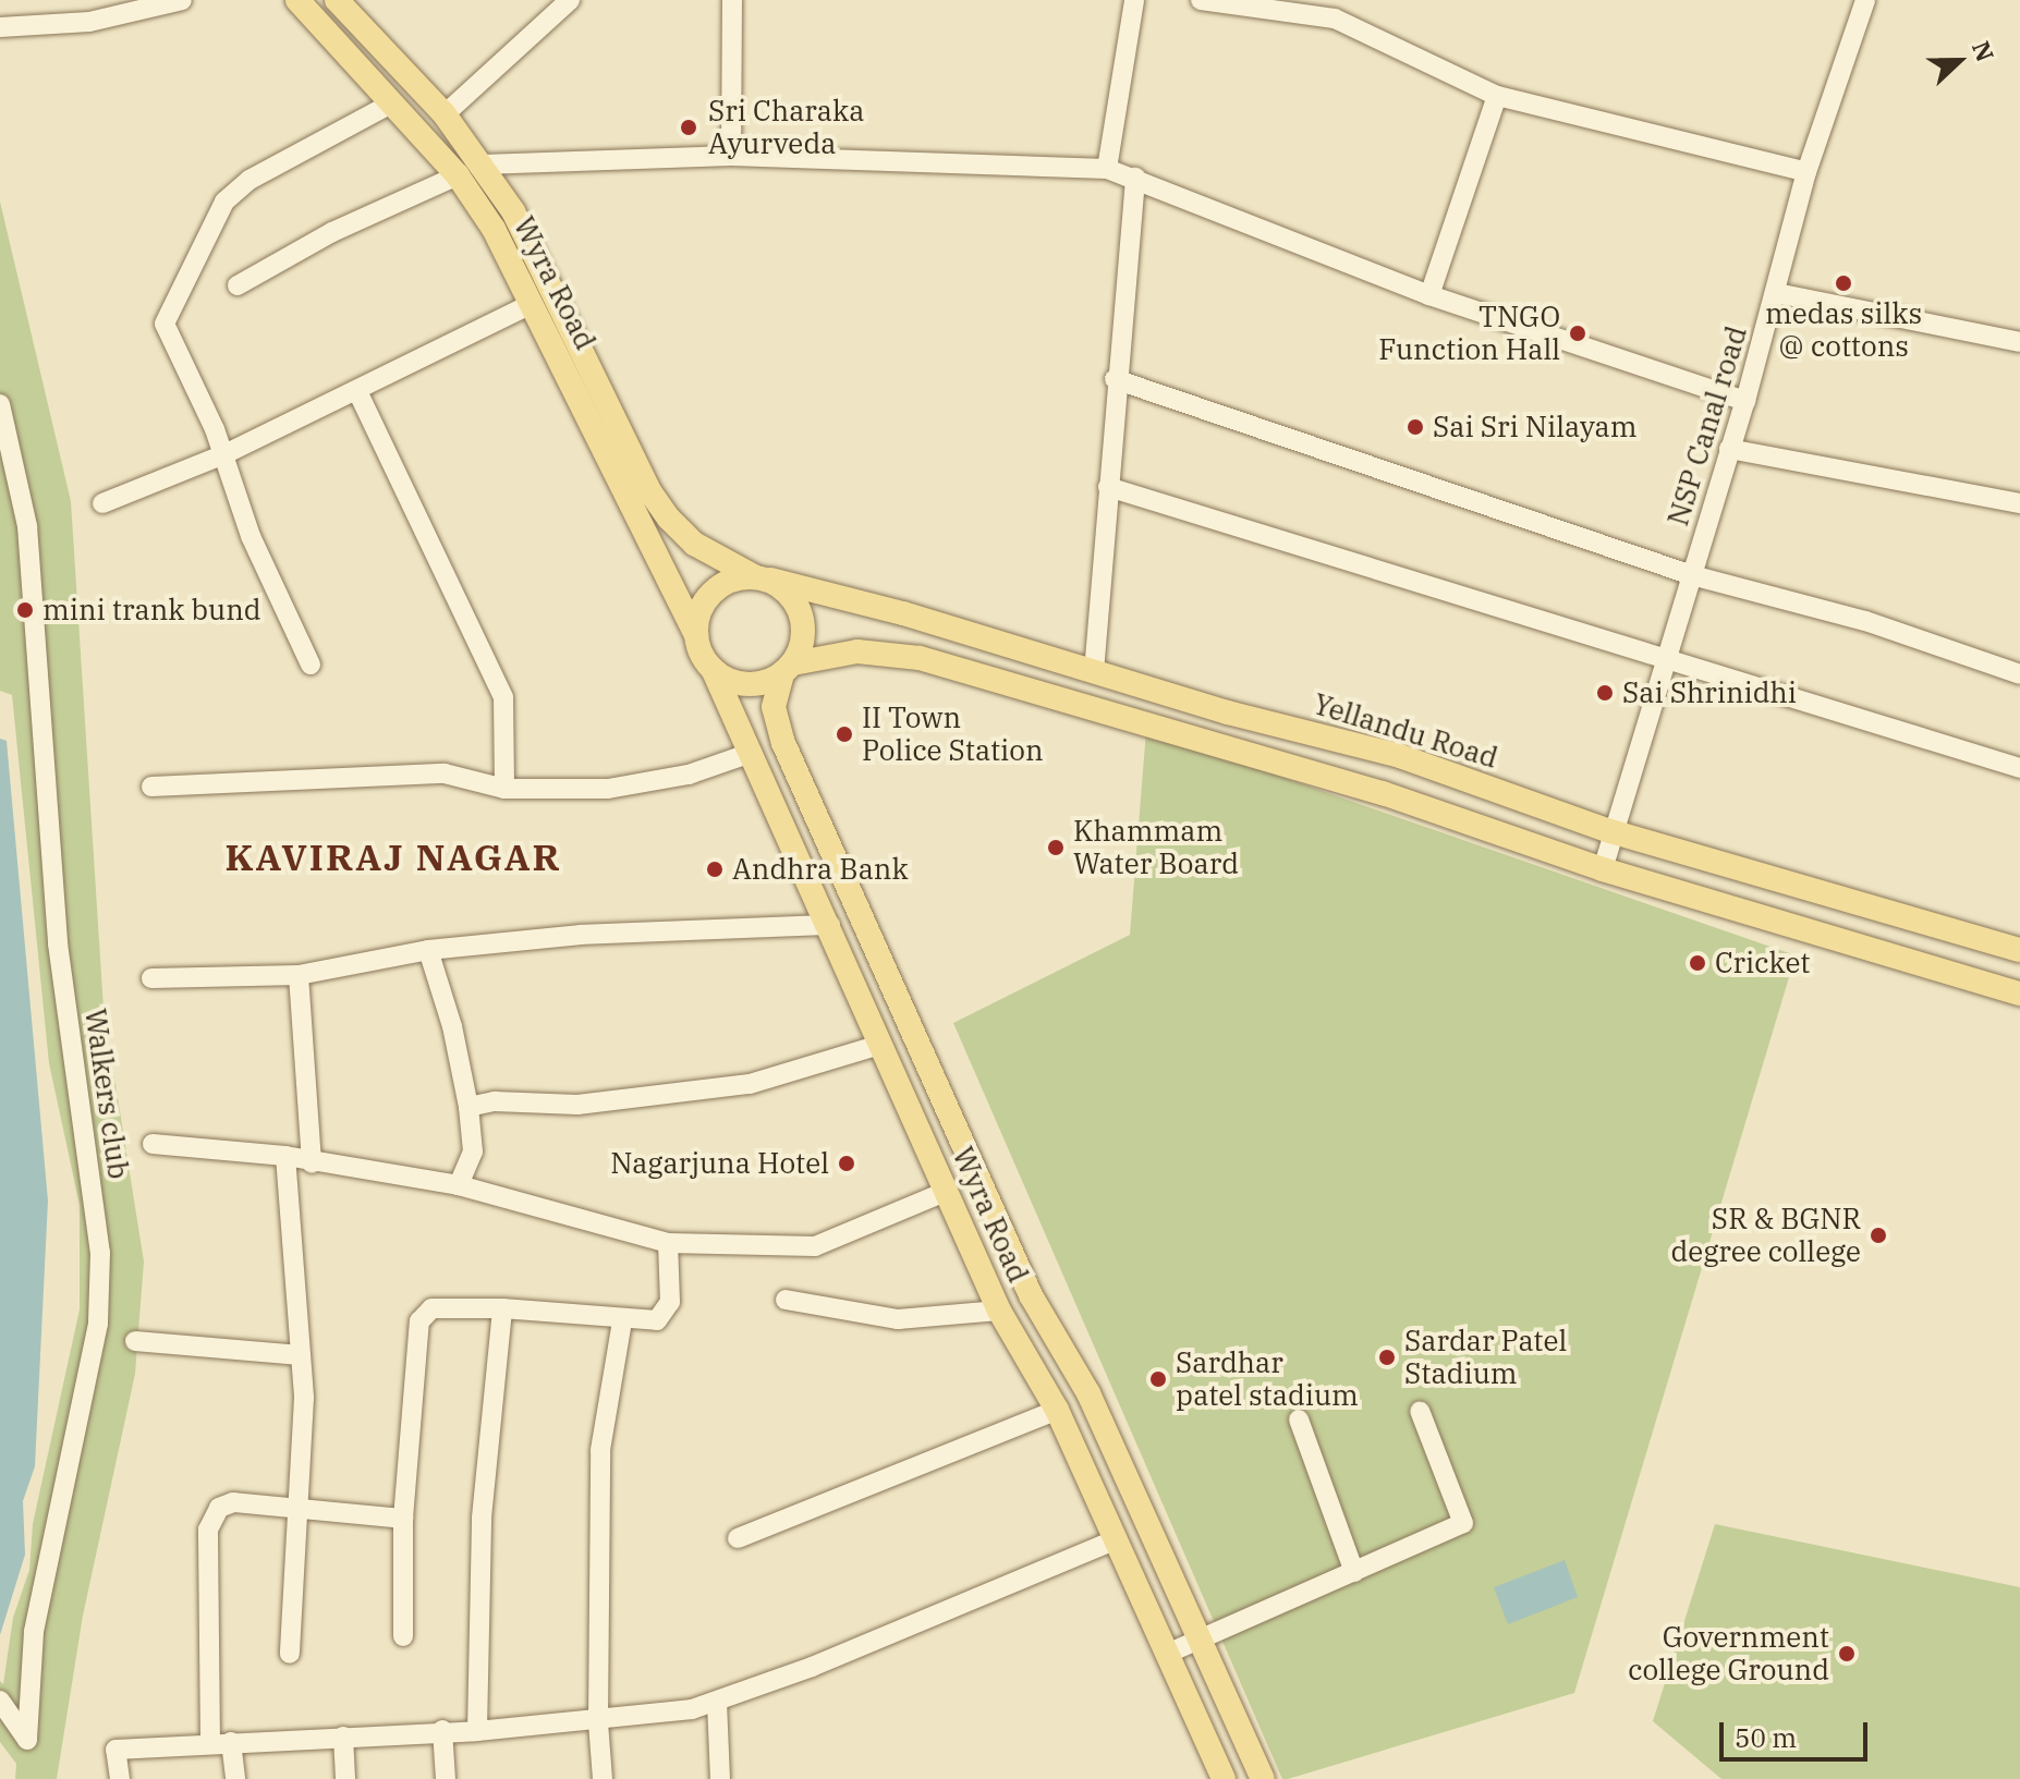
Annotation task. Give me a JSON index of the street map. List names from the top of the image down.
{
  "streets": {
    "main road": ["Wyra Road", "Yellandu Road"],
    "street": ["NSP Canal road", "Walkers club"]
  },
  "crossings": [
    ["Wyra Road", "Yellandu Road"],
    ["NSP Canal road", "Yellandu Road"]
  ],
  "districts": ["KAVIRAJ NAGAR"],
  "places": [
    "Sri Charaka Ayurveda",
    "medas silks @ cottons",
    "TNGO Function Hall",
    "Sai Sri Nilayam",
    "mini trank bund",
    "Sai Shrinidhi",
    "II Town Police Station",
    "Khammam Water Board",
    "Andhra Bank",
    "Cricket",
    "Nagarjuna Hotel",
    "SR & BGNR degree college",
    "Sardar Patel Stadium",
    "Sardhar patel stadium",
    "Government college Ground"
  ],
  "scale_bar": "50 m",
  "north": "right"
}
